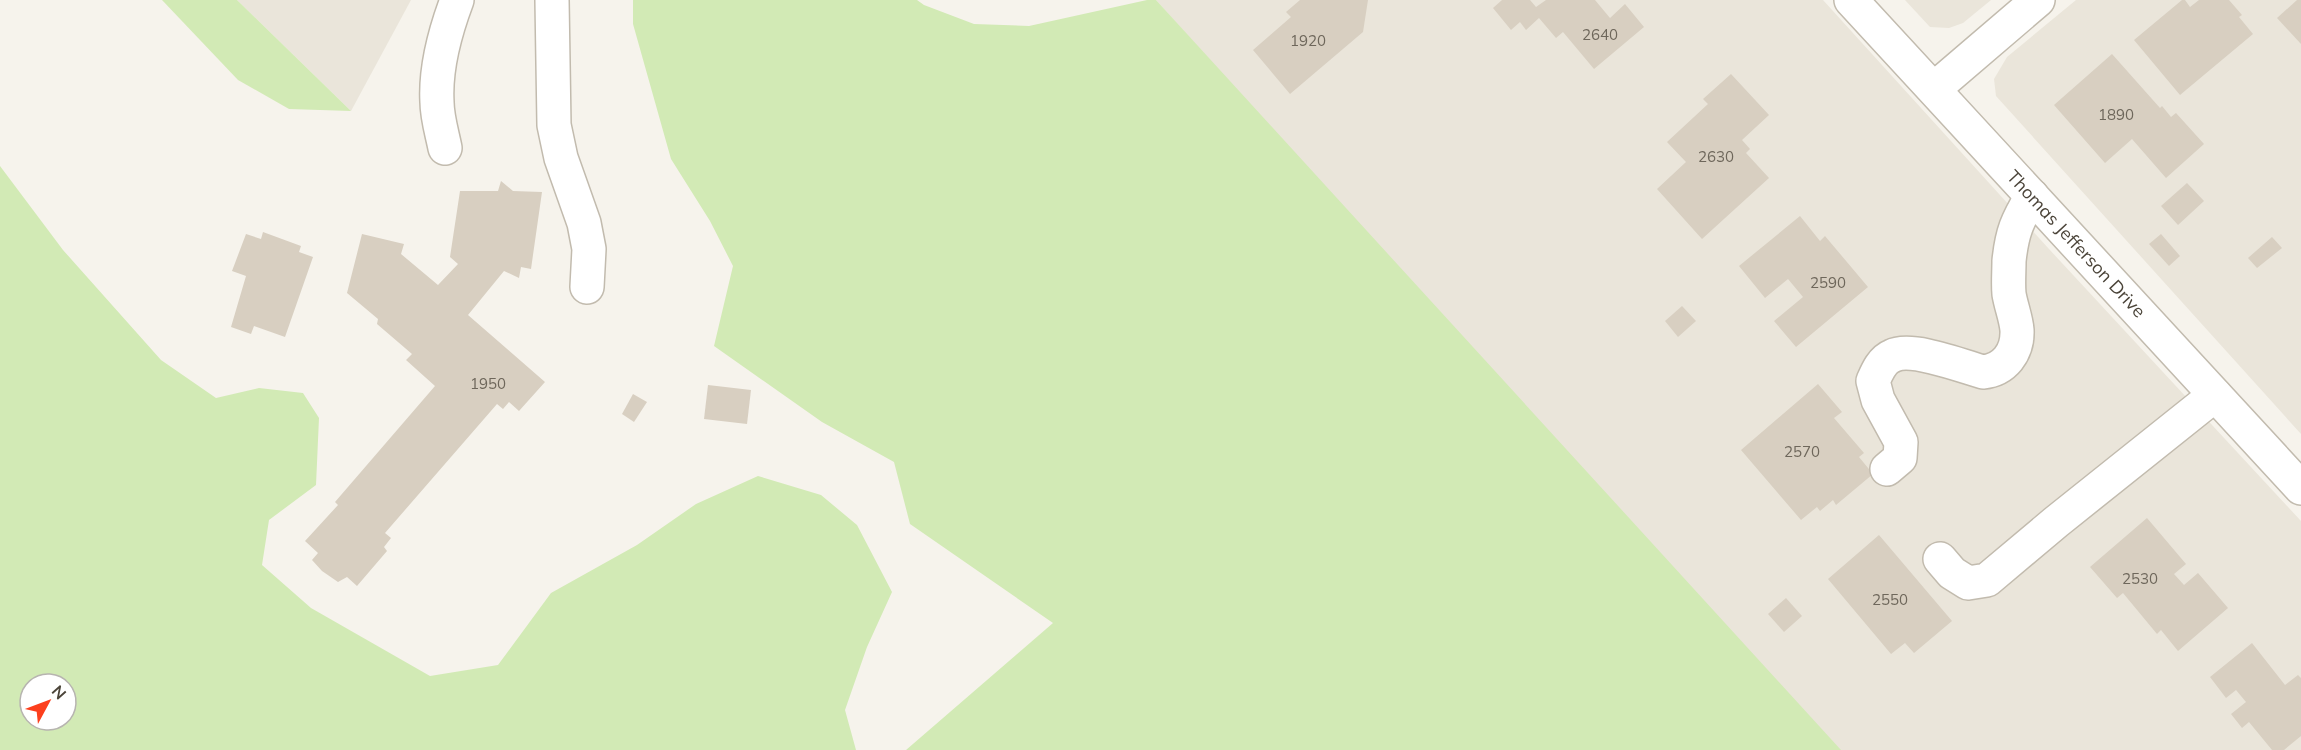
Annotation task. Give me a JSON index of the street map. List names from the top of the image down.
{
  "streets": {
    "street": ["Thomas Jefferson Drive"]
  },
  "house_numbers": [
    "2640",
    "1920",
    "1890",
    "2630",
    "2590",
    "1950",
    "2570",
    "2530",
    "2550"
  ],
  "north": "top right"
}
